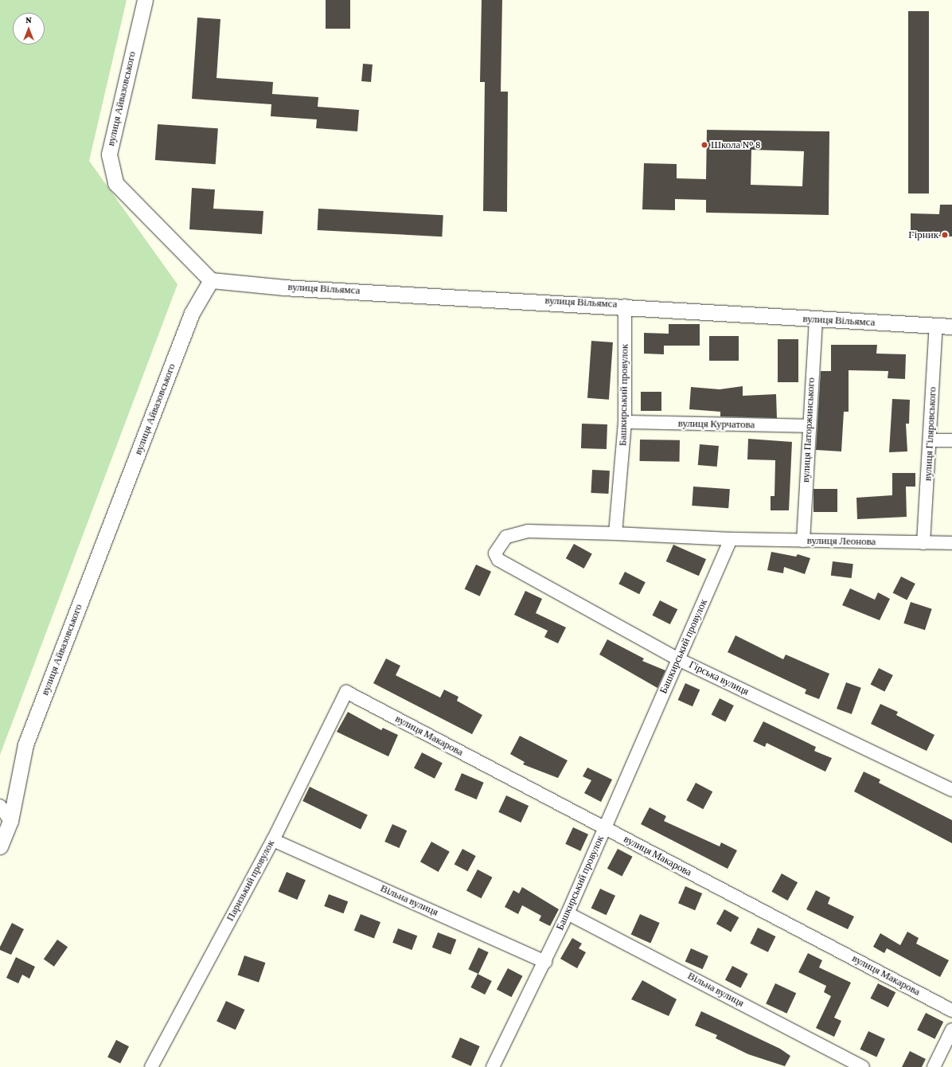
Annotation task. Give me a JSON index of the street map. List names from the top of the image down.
{
  "streets": {
    "street": [
      "вулиця Айвазовського",
      "вулиця Вільямса",
      "Башкирський провулок",
      "вулиця Курчатова",
      "вулиця Паторжинського",
      "вулиця Гіляровського",
      "вулиця Леонова",
      "Гірська вулиця",
      "вулиця Макарова",
      "Паризький провулок",
      "Вільна вулиця"
    ]
  },
  "crossings": [
    ["вулиця Айвазовського", "вулиця Вільямса"],
    ["вулиця Вільямса", "Башкирський провулок"],
    ["вулиця Вільямса", "вулиця Паторжинського"],
    ["вулиця Вільямса", "вулиця Гіляровського"],
    ["Башкирський провулок", "вулиця Курчатова"],
    ["Башкирський провулок", "вулиця Леонова"],
    ["Башкирський провулок", "Гірська вулиця"],
    ["Башкирський провулок", "вулиця Макарова"],
    ["Башкирський провулок", "Вільна вулиця"],
    ["вулиця Курчатова", "вулиця Паторжинського"],
    ["вулиця Паторжинського", "вулиця Леонова"],
    ["вулиця Гіляровського", "вулиця Леонова"],
    ["вулиця Макарова", "Паризький провулок"],
    ["Паризький провулок", "Вільна вулиця"]
  ],
  "places": ["Школа № 8", "Гірник"],
  "north": "top"
}
